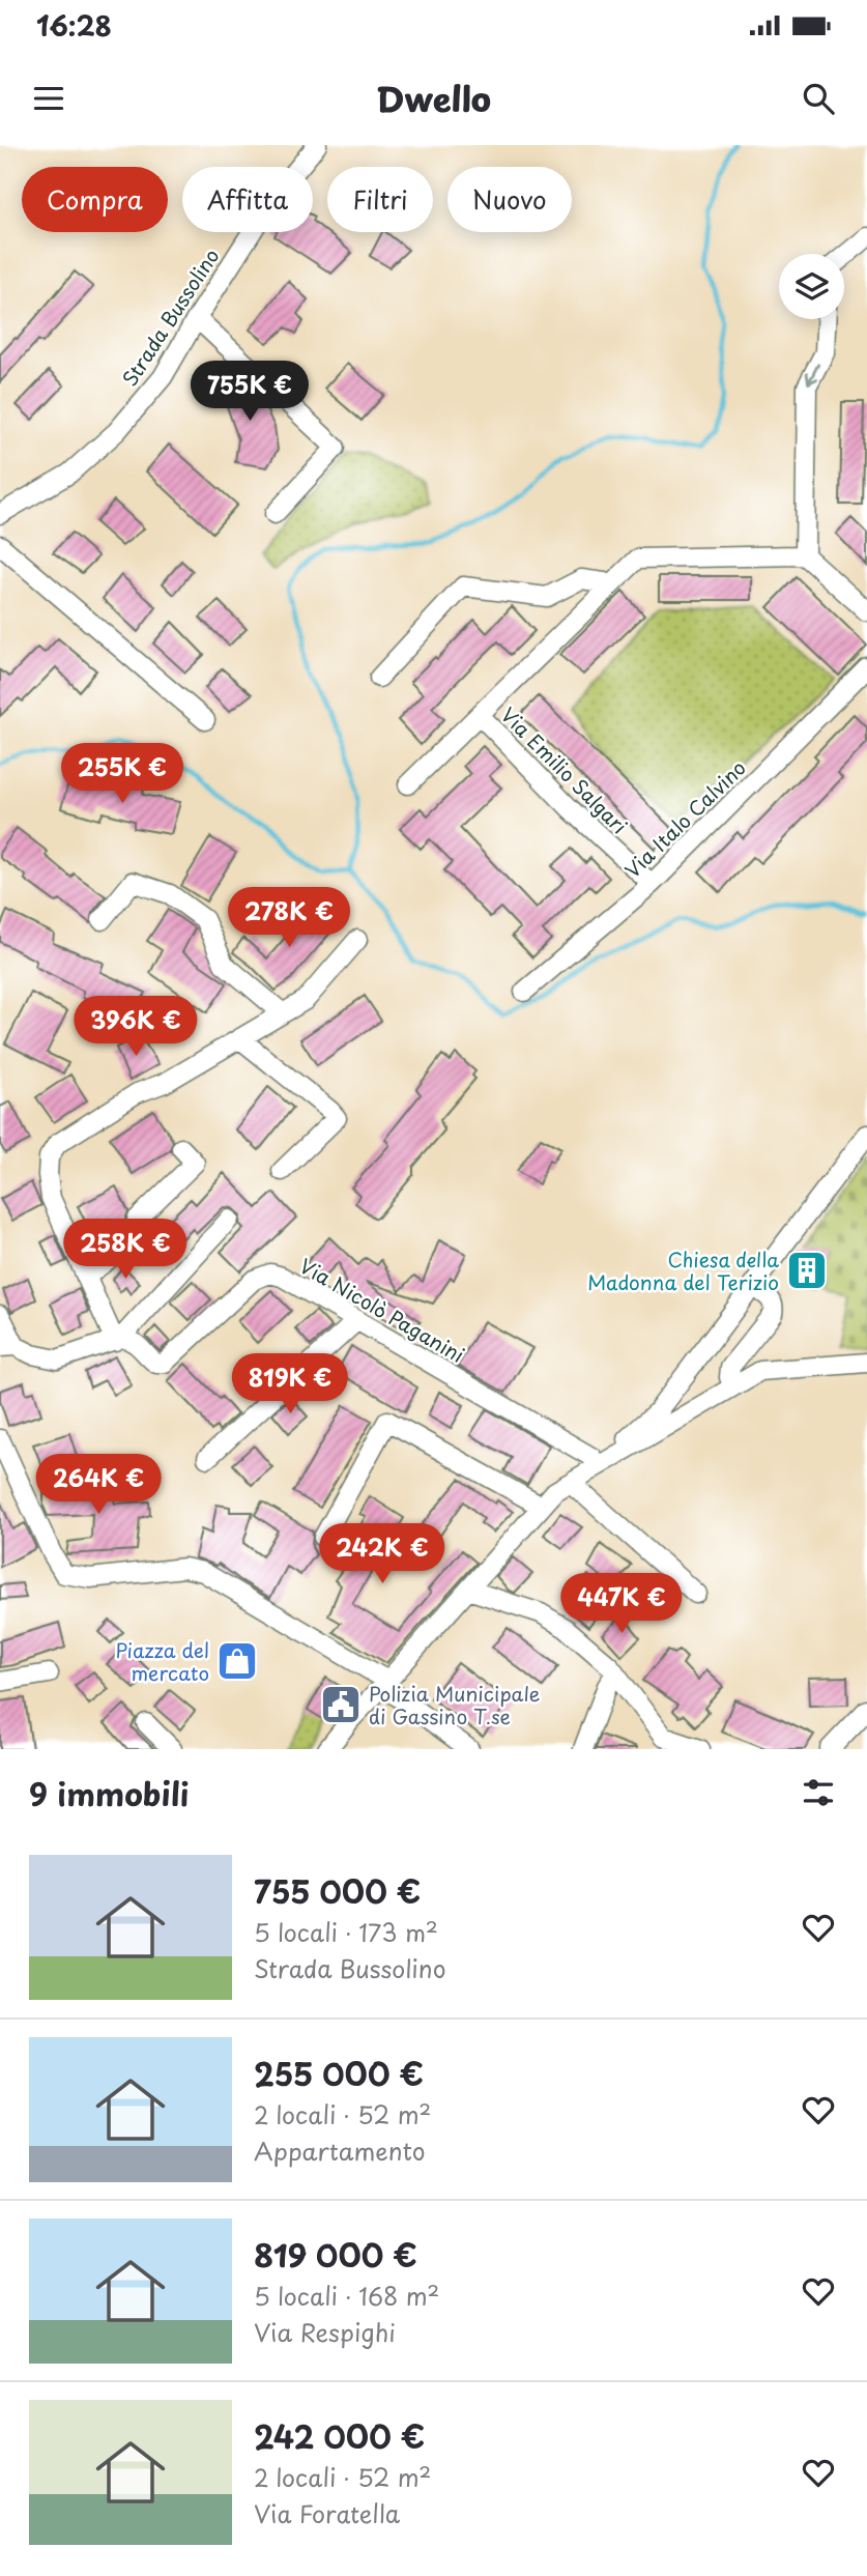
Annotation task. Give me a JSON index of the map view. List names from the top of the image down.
{
  "streets": {
    "street": [
      "Strada Bussolino",
      "Via Emilio Salgari",
      "Via Italo Calvino",
      "Via Nicolò Paganini"
    ]
  },
  "crossings": [
    ["Via Emilio Salgari", "Via Italo Calvino"]
  ],
  "places": {
    "building": ["Chiesa della Madonna del Terizio"],
    "shop": ["Piazza del mercato"],
    "public building": ["Polizia Municipale di Gassino T.se"]
  },
  "page": {
    "status": "16:28",
    "header": "Dwello",
    "chip": [
      "Compra",
      "Affitta",
      "Filtri",
      "Nuovo"
    ],
    "price": [
      "755K €",
      "255K €",
      "278K €",
      "396K €",
      "258K €",
      "819K €",
      "264K €",
      "242K €",
      "447K €"
    ],
    "heading": "9 immobili",
    "list": [
      {
        "name": "755 000 €",
        "note": "5 locali · 173 m² · Strada Bussolino"
      },
      {
        "name": "255 000 €",
        "note": "2 locali · 52 m² · Appartamento"
      },
      {
        "name": "819 000 €",
        "note": "5 locali · 168 m² · Via Respighi"
      },
      {
        "name": "242 000 €",
        "note": "2 locali · 52 m² · Via Foratella"
      }
    ]
  }
}
